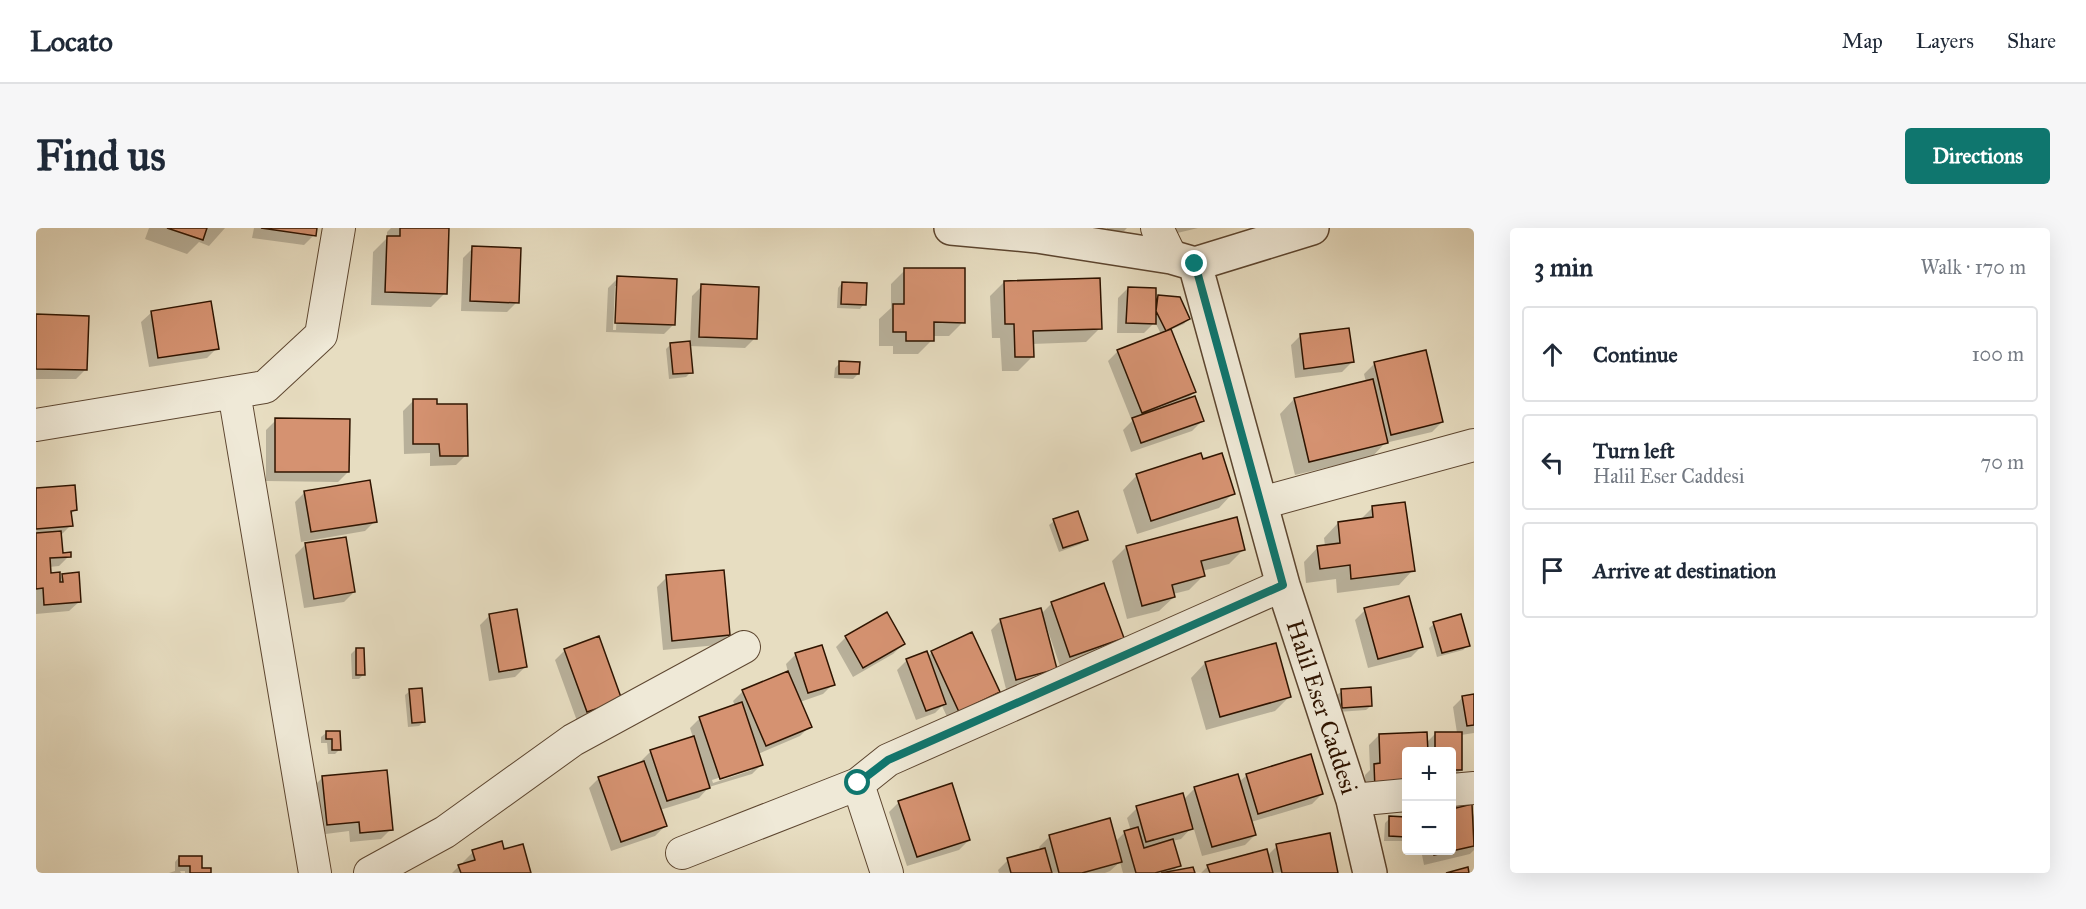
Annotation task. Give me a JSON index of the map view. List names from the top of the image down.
{
  "streets": {
    "street": ["Halil Eser Caddesi"]
  },
  "page": {
    "header": "Locato",
    "nav": ["Map", "Layers", "Share"],
    "buttons": "Directions",
    "title": "Find us",
    "heading": ["3 min", "Walk · 170 m"],
    "list": [
      ["Continue", "100 m"],
      ["Turn left", "Halil Eser Caddesi", "70 m"],
      "Arrive at destination"
    ],
    "map_buttons": ["+", "−"]
  }
}
